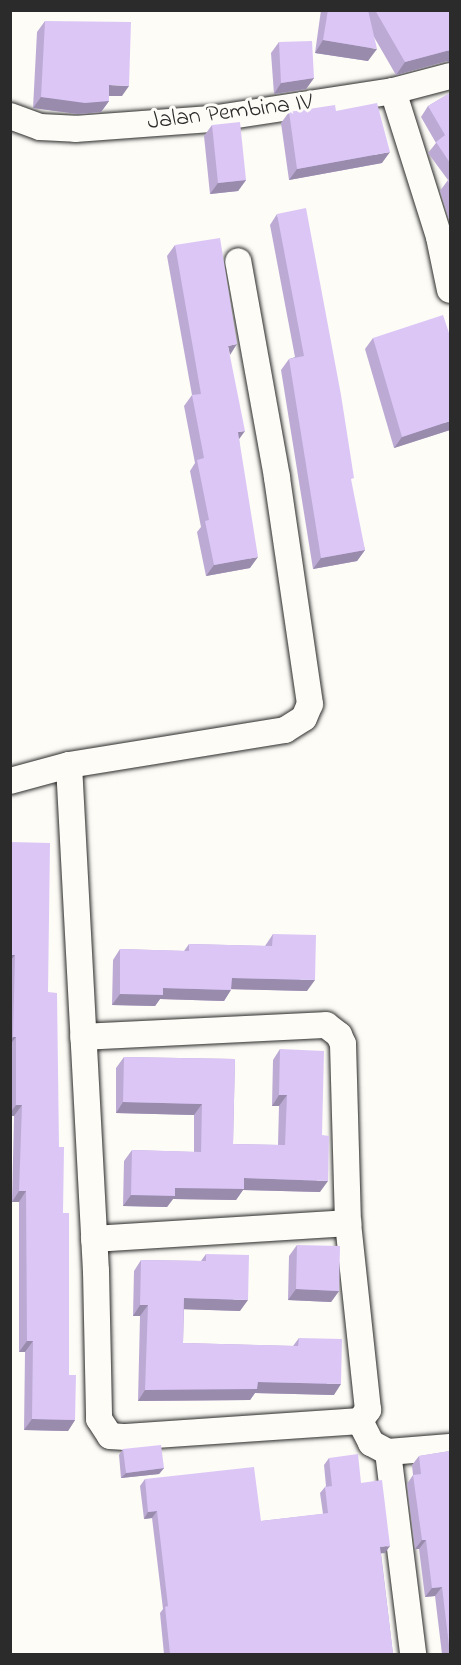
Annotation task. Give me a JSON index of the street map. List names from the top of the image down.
{
  "streets": {
    "street": ["Jalan Pembina IV"]
  }
}
